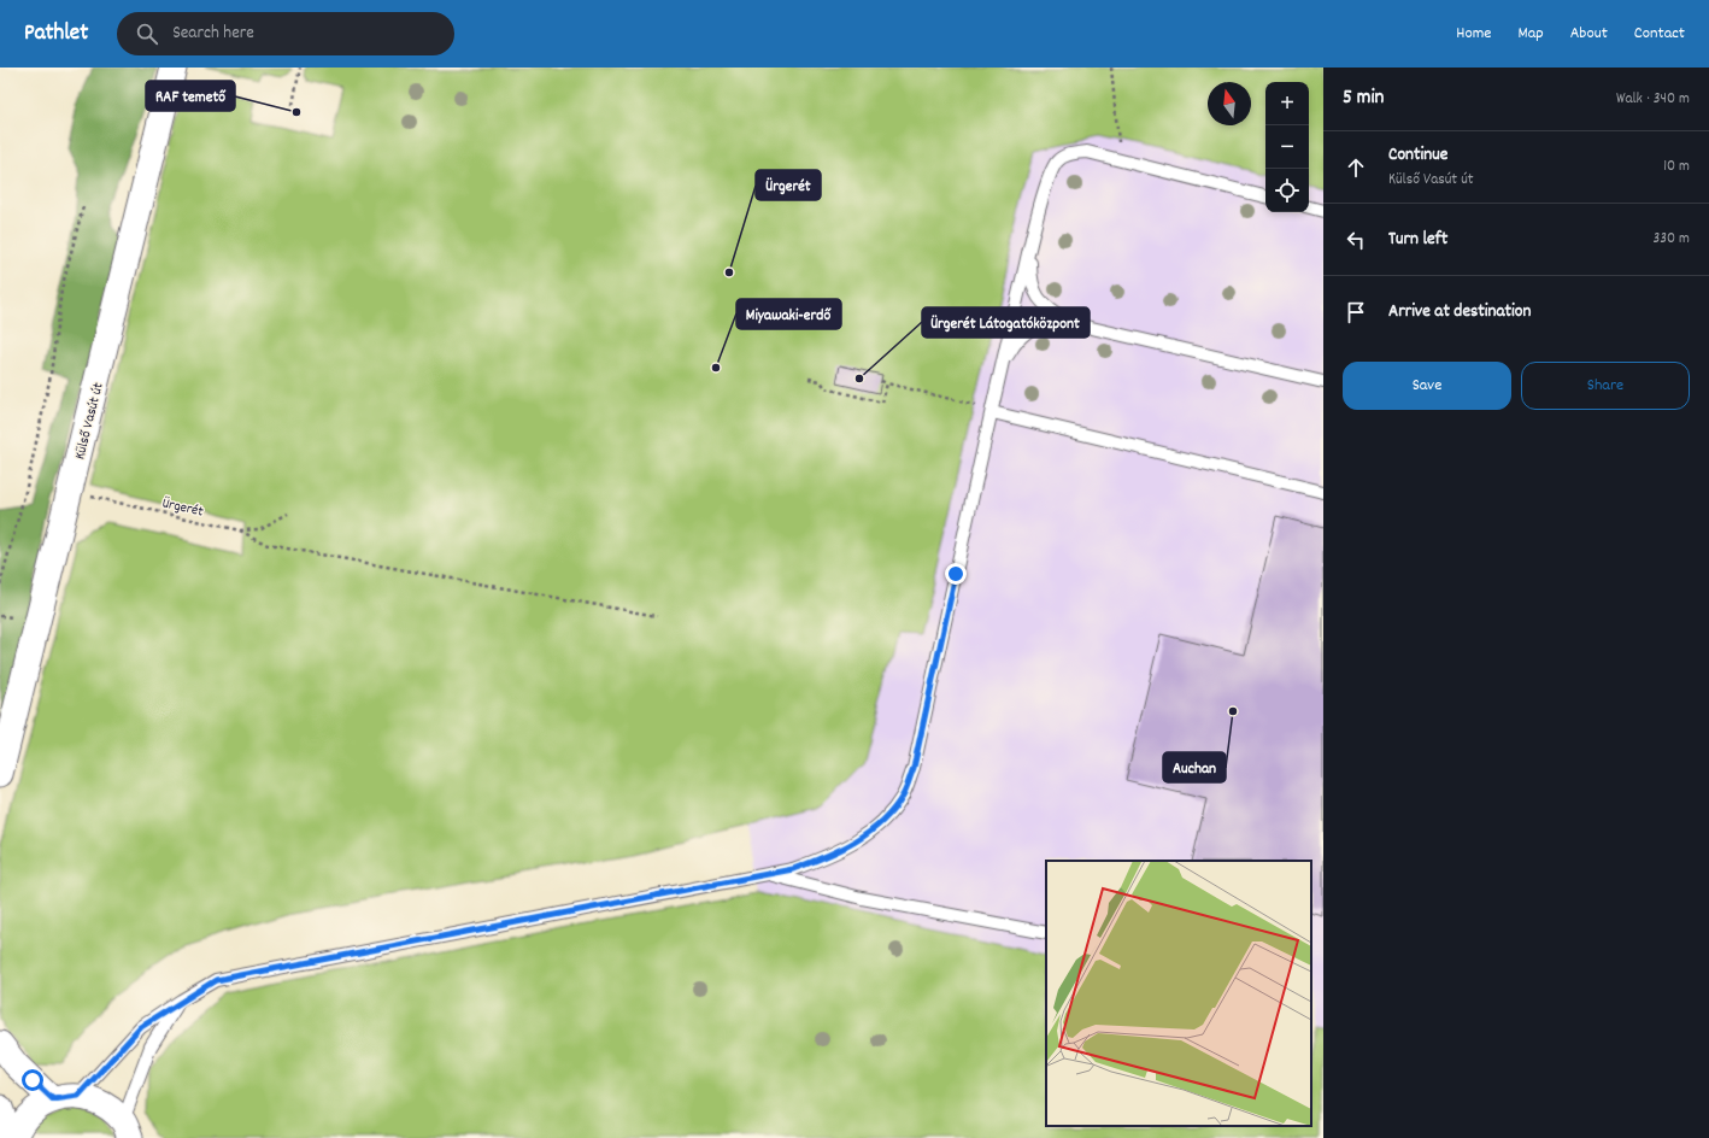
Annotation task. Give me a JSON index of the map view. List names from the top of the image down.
{
  "streets": {
    "street": ["Külső Vasút út"],
    "path": ["Ürgerét"]
  },
  "crossings": [
    ["Külső Vasút út", "Ürgerét"]
  ],
  "places": [
    "RAF temető",
    "Ürgerét",
    "Miyawaki-erdő",
    "Ürgerét Látogatóközpont",
    "Auchan"
  ],
  "north": "top",
  "page": {
    "header": "Pathlet",
    "search": "Search here",
    "nav": [
      "Home",
      "Map",
      "About",
      "Contact"
    ],
    "heading": ["5 min", "Walk · 340 m"],
    "map_buttons": ["+", "−"],
    "list": [
      ["Continue", "Külső Vasút út", "10 m"],
      ["Turn left", "330 m"],
      "Arrive at destination"
    ],
    "buttons": ["Save", "Share"]
  }
}
